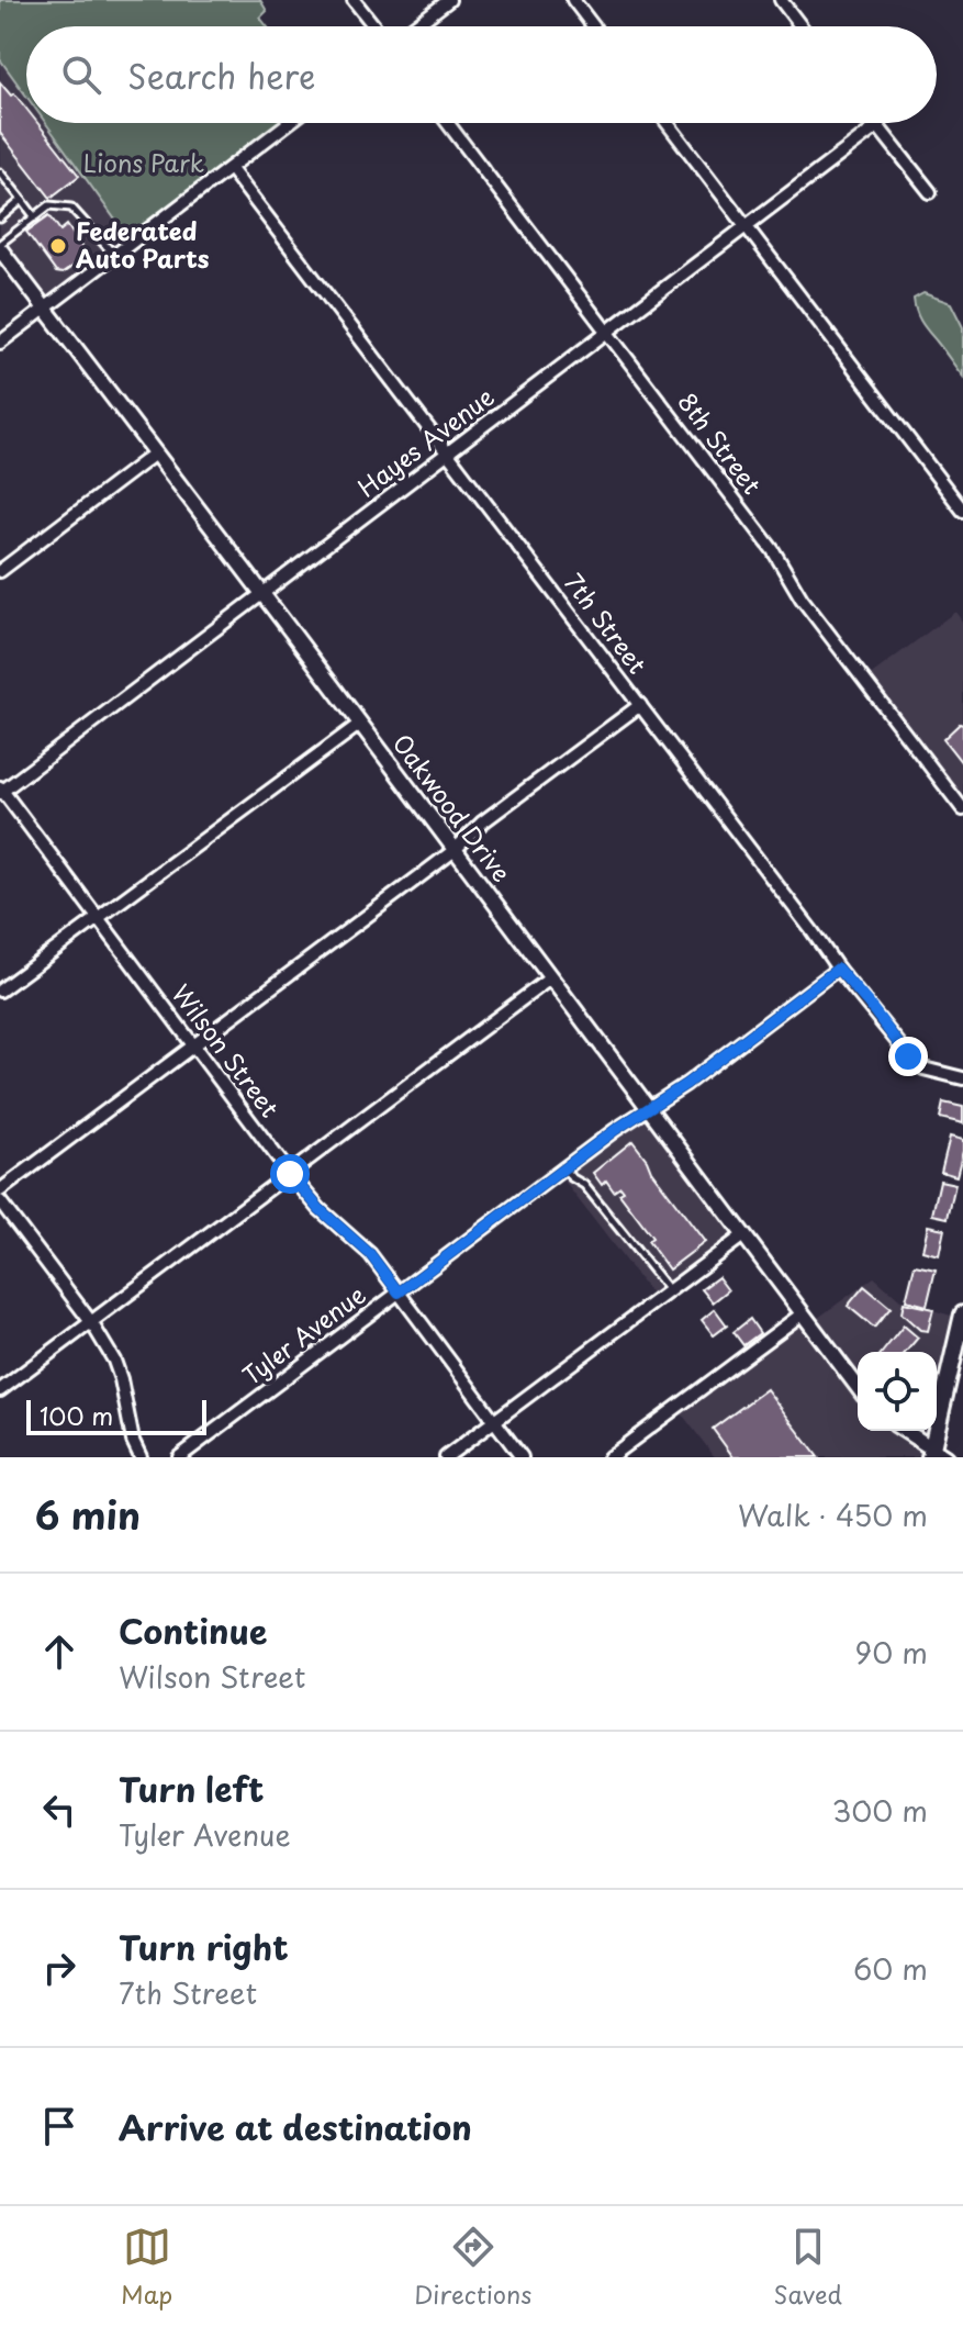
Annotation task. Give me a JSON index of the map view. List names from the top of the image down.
{
  "streets": {
    "street": [
      "Hayes Avenue",
      "8th Street",
      "7th Street",
      "Oakwood Drive",
      "Wilson Street",
      "Tyler Avenue"
    ]
  },
  "crossings": [
    ["Hayes Avenue", "8th Street"],
    ["Hayes Avenue", "7th Street"],
    ["Hayes Avenue", "Oakwood Drive"],
    ["Hayes Avenue", "Wilson Street"],
    ["7th Street", "Tyler Avenue"],
    ["Oakwood Drive", "Tyler Avenue"],
    ["Wilson Street", "Tyler Avenue"]
  ],
  "parks": ["Lions Park"],
  "places": ["Federated Auto Parts"],
  "scale_bar": "100 m",
  "page": {
    "search": "Search here",
    "scale": "100 m",
    "heading": ["6 min", "Walk · 450 m"],
    "list": [
      ["Continue", "Wilson Street", "90 m"],
      ["Turn left", "Tyler Avenue", "300 m"],
      ["Turn right", "7th Street", "60 m"],
      "Arrive at destination"
    ],
    "nav": ["Map", "Directions", "Saved"]
  }
}
